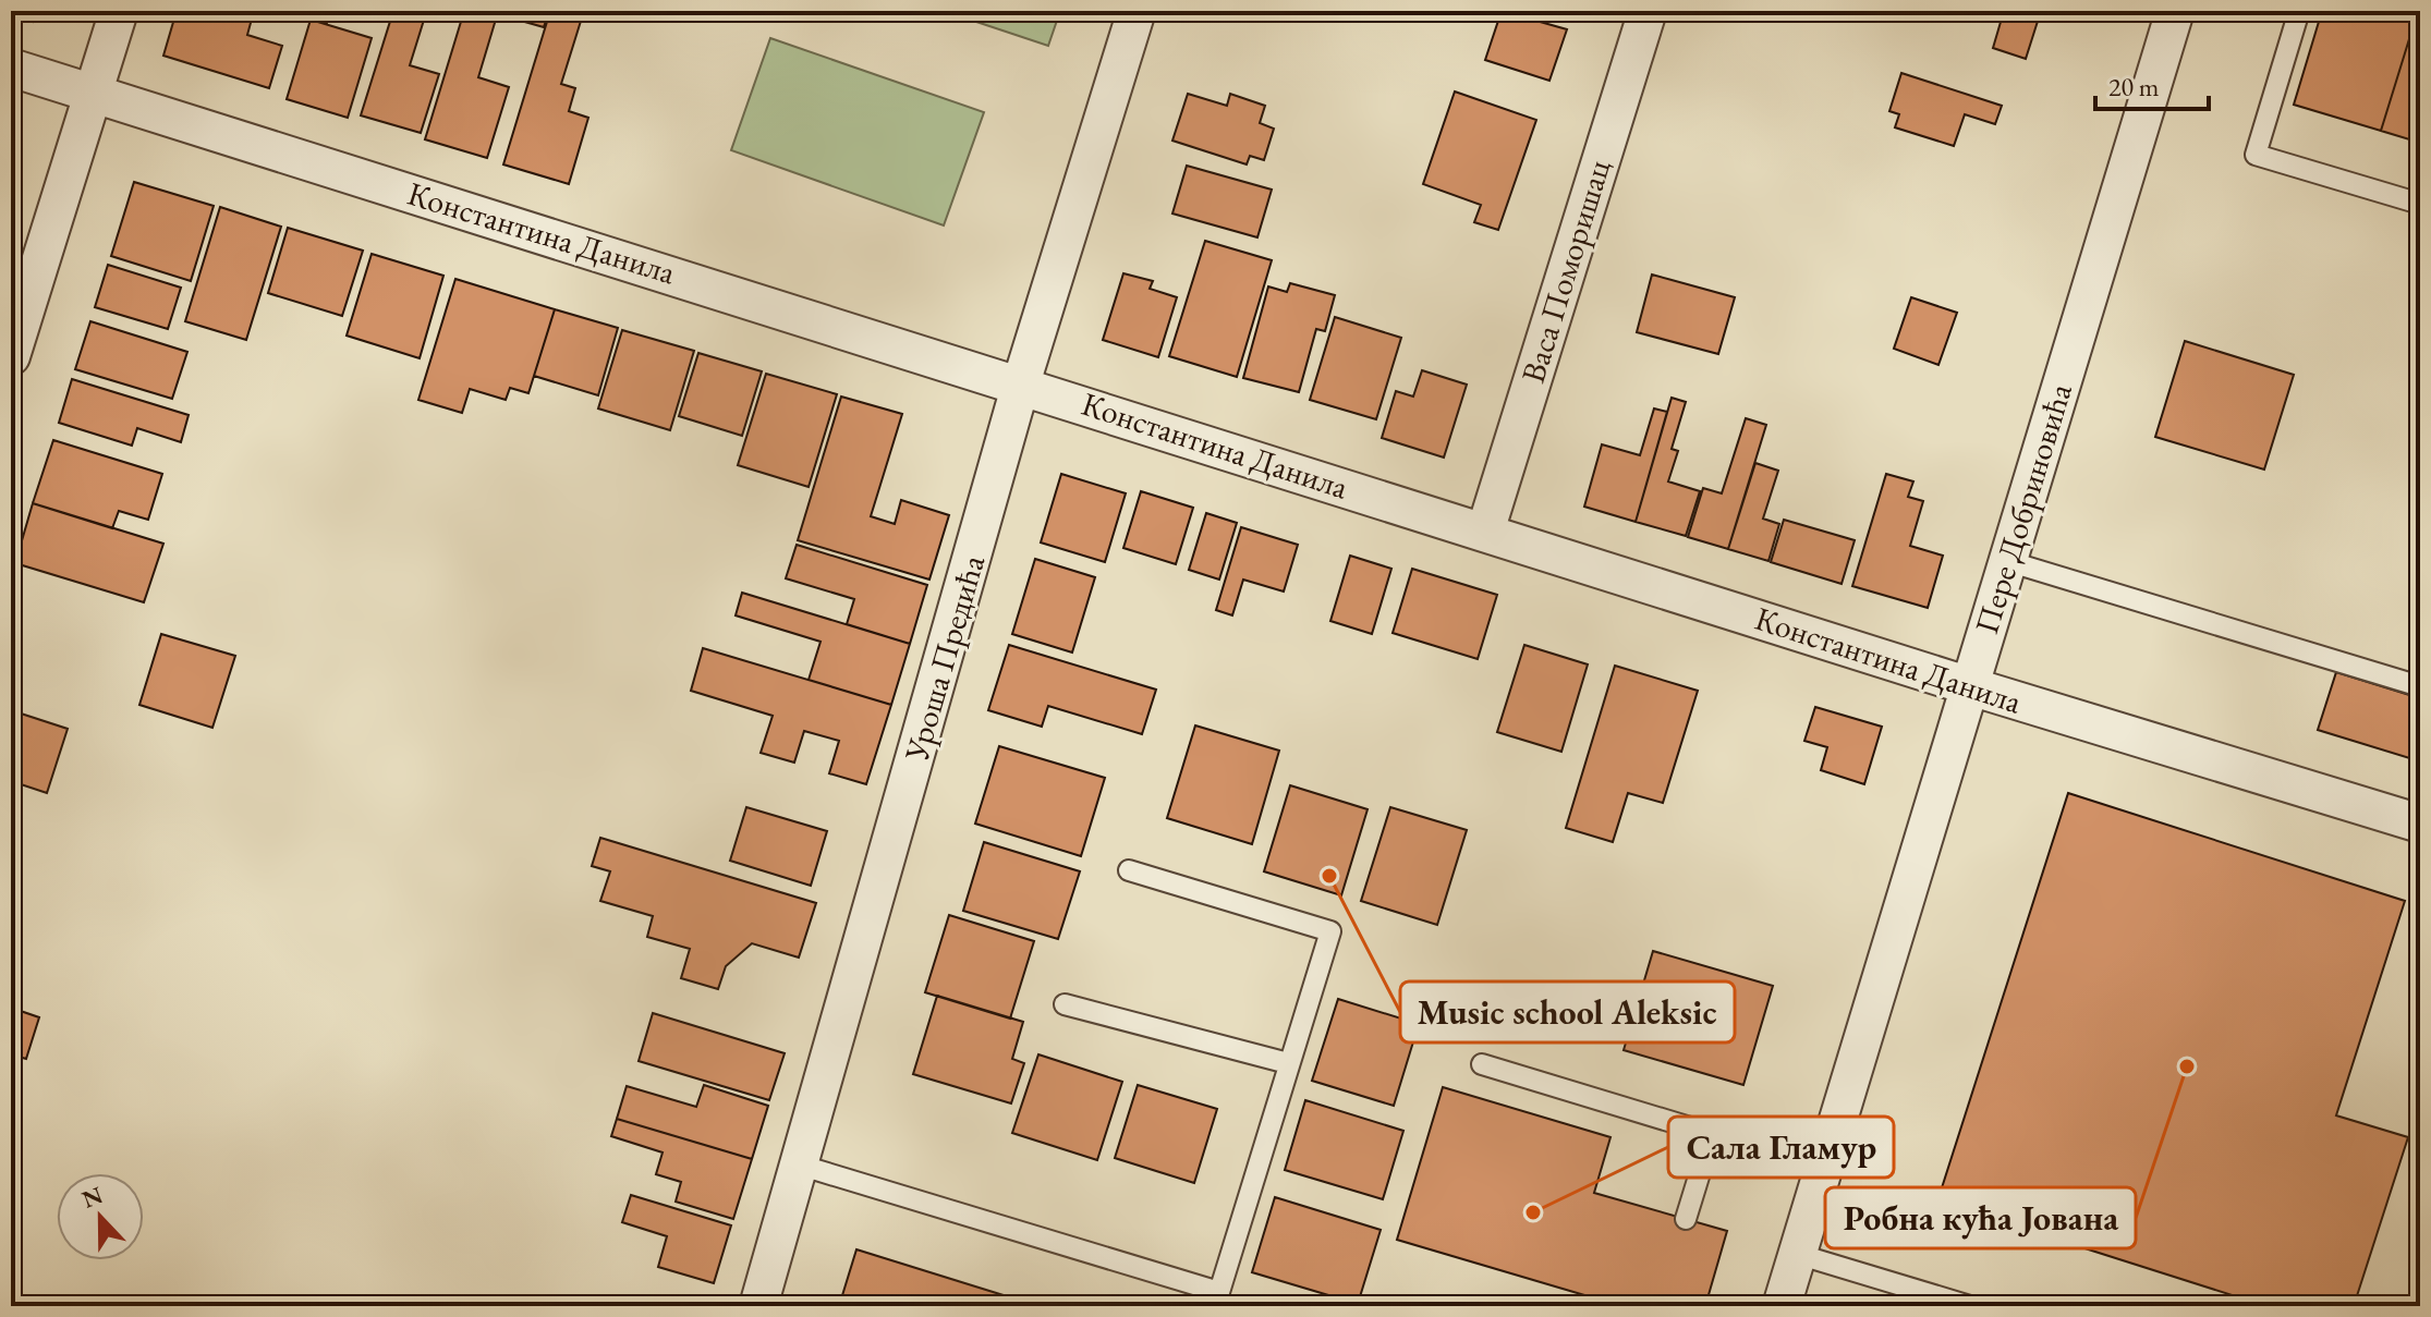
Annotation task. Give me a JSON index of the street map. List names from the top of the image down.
{
  "streets": {
    "street": [
      "Константина Данила",
      "Васа Поморишац",
      "Пере Добриновића",
      "Уроша Предића"
    ]
  },
  "crossings": [
    ["Константина Данила", "Васа Поморишац"],
    ["Константина Данила", "Пере Добриновића"],
    ["Константина Данила", "Уроша Предића"]
  ],
  "places": ["Music school Aleksic", "Робна кућа Јована", "Сала Гламур"],
  "scale_bar": "20 m",
  "north": "top"
}
